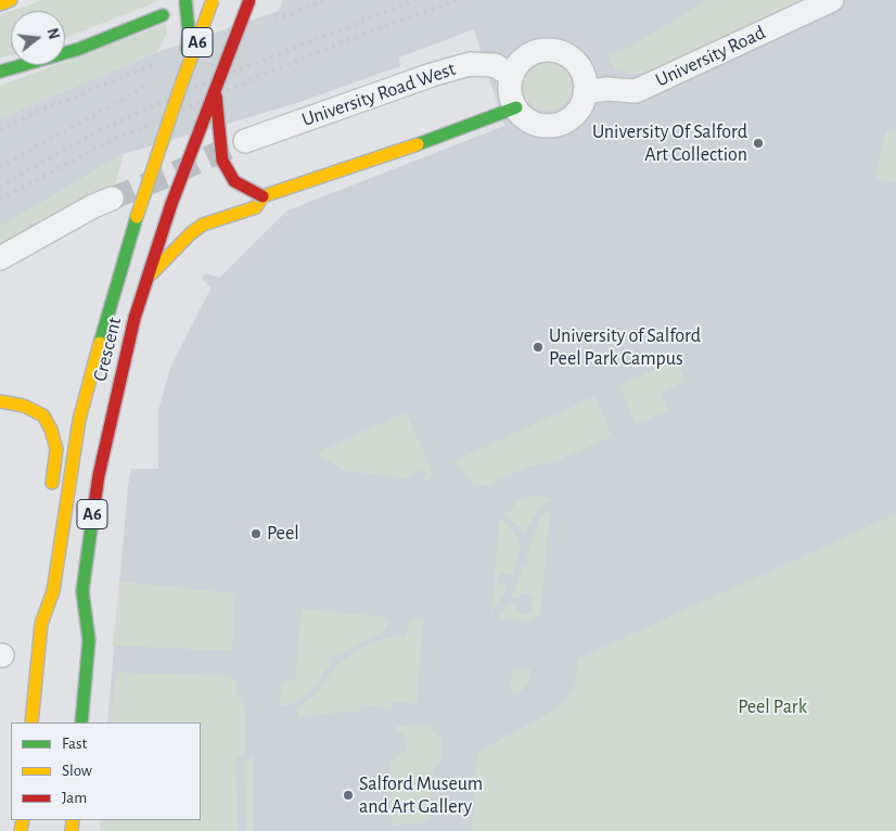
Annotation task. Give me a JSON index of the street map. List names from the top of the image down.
{
  "streets": {
    "highway": ["A6", "Crescent"],
    "street": ["University Road", "University Road West"]
  },
  "crossings": [
    ["University Road", "University Road West"]
  ],
  "parks": ["Peel Park"],
  "places": [
    "University Of Salford Art Collection",
    "University of Salford Peel Park Campus",
    "Peel",
    "Salford Museum and Art Gallery"
  ],
  "legend": ["Fast", "Slow", "Jam"],
  "north": "right"
}
